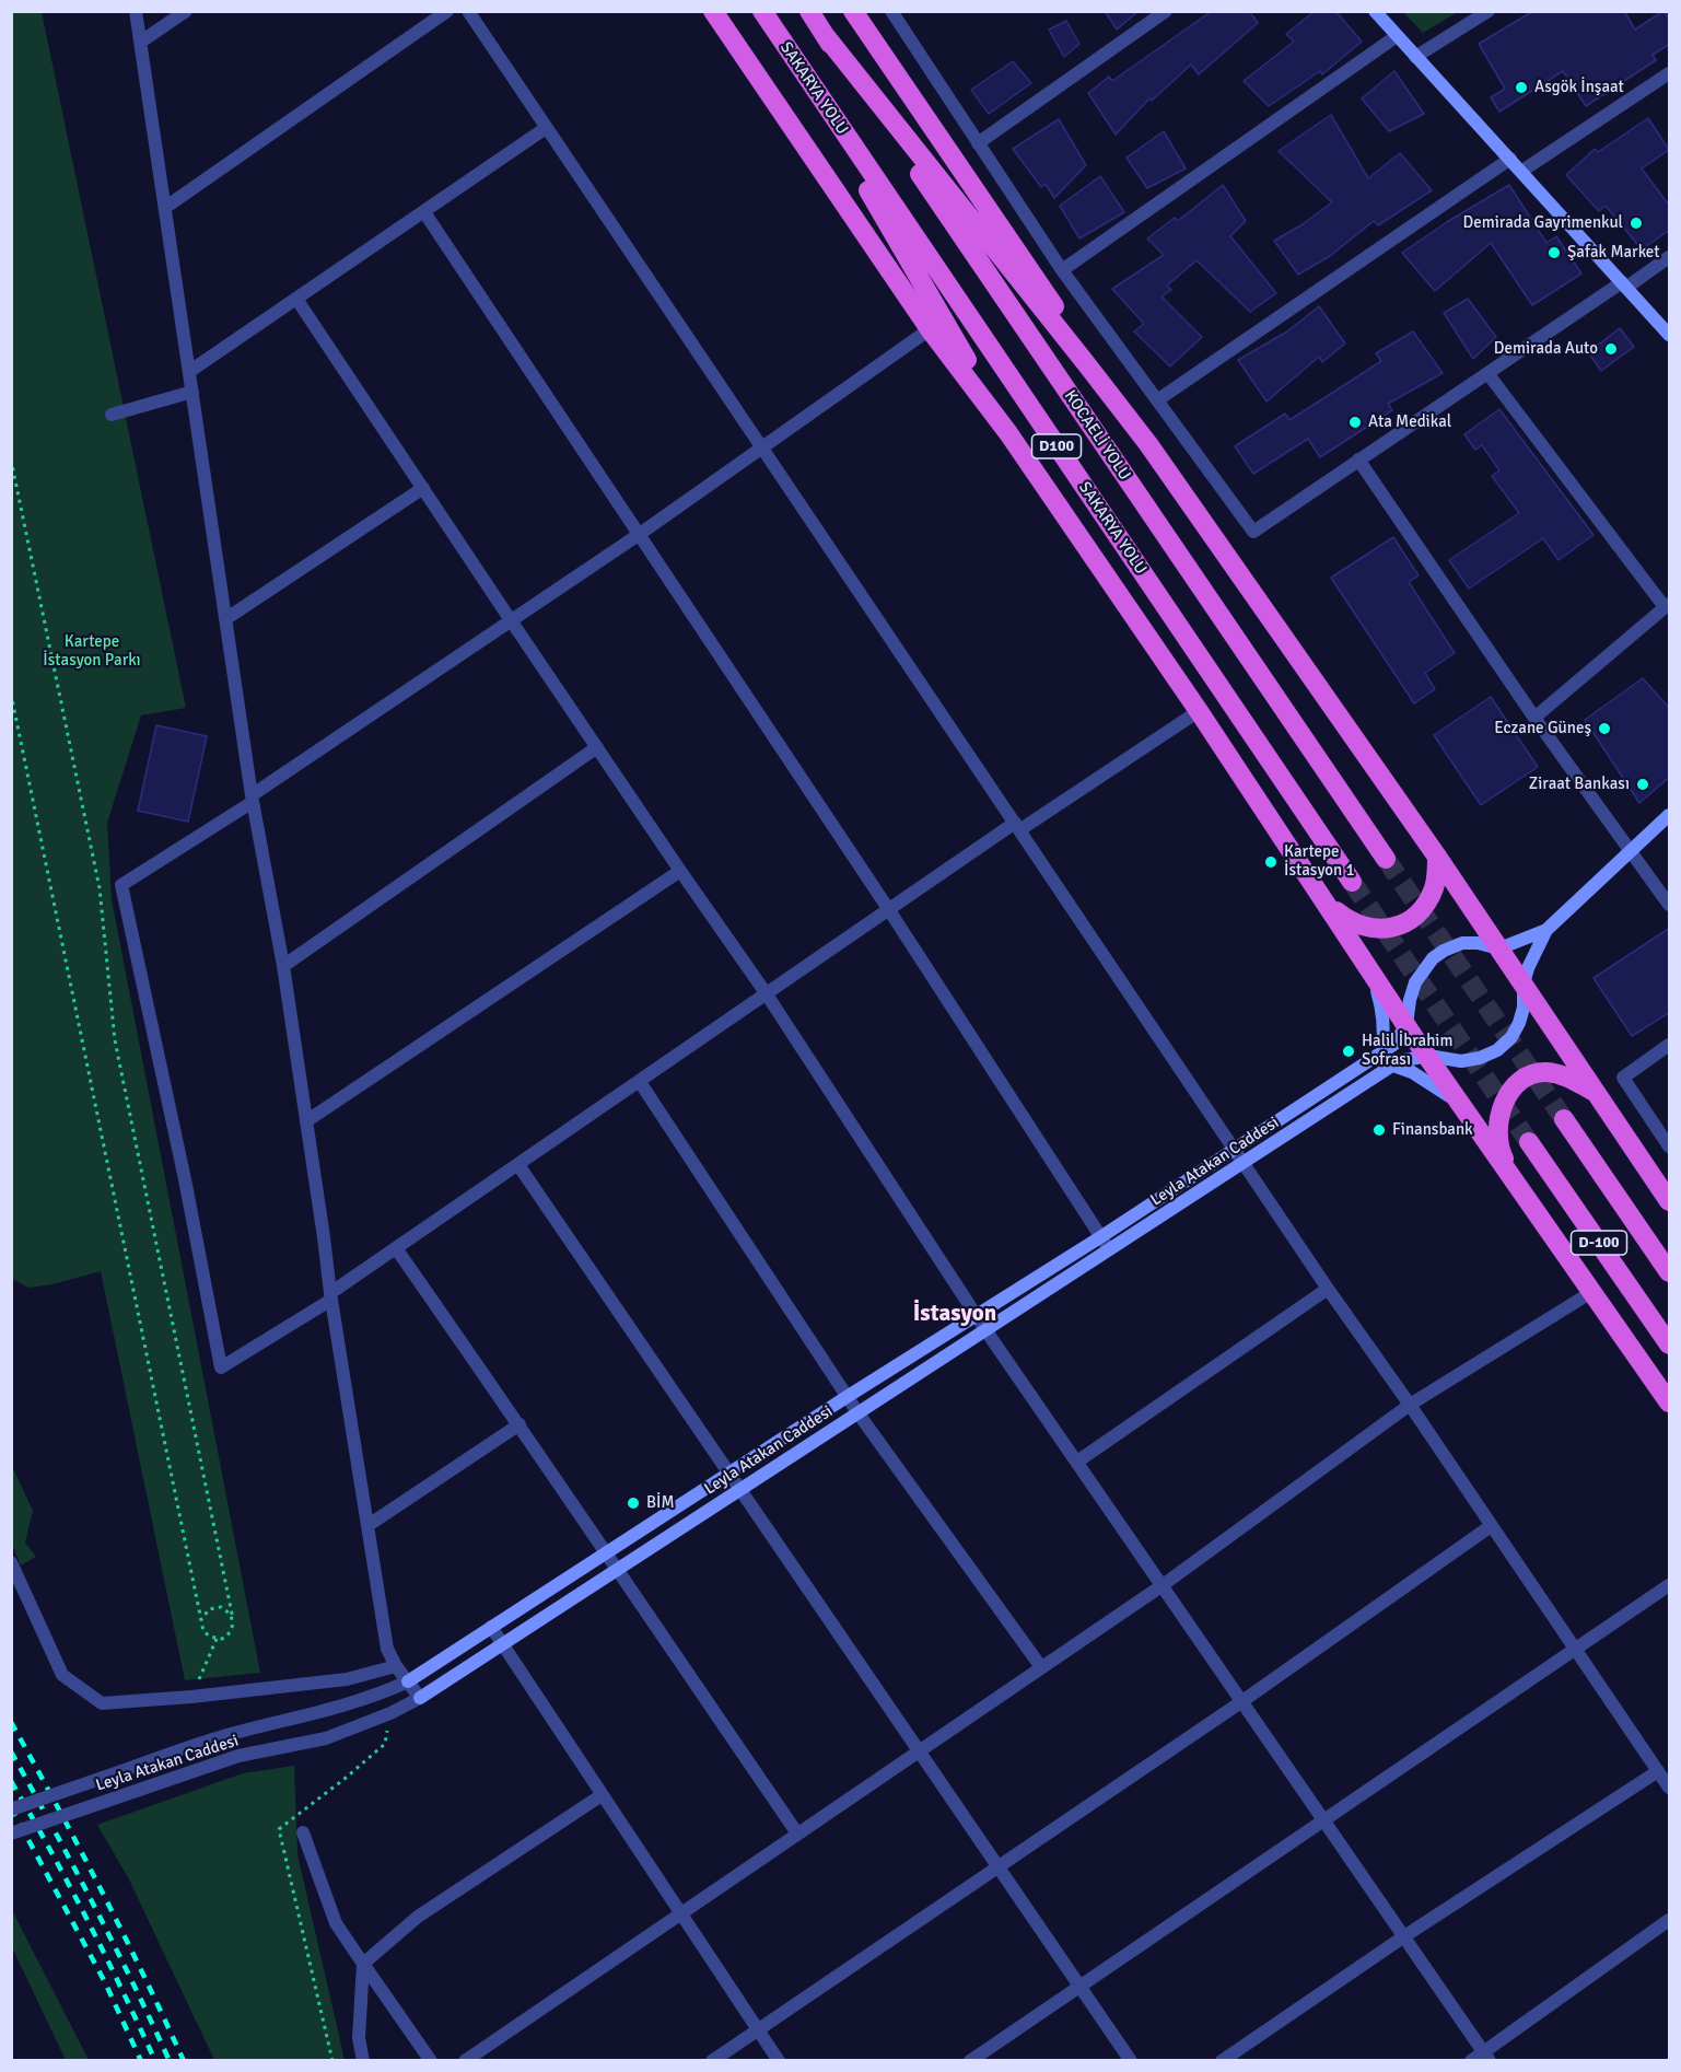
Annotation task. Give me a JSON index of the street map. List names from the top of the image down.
{
  "streets": {
    "highway": [
      "SAKARYA YOLU",
      "KOCAELİ YOLU",
      "D100",
      "D-100"
    ],
    "main road": ["Leyla Atakan Caddesi"]
  },
  "districts": ["İstasyon"],
  "parks": ["Kartepe İstasyon Parkı"],
  "places": [
    "Asgök İnşaat",
    "Demirada Gayrimenkul",
    "Şafak Market",
    "Demirada Auto",
    "Ata Medikal",
    "Eczane Güneş",
    "Ziraat Bankası",
    "Kartepe İstasyon 1",
    "Halil İbrahim Sofrası",
    "Finansbank",
    "BİM"
  ]
}
